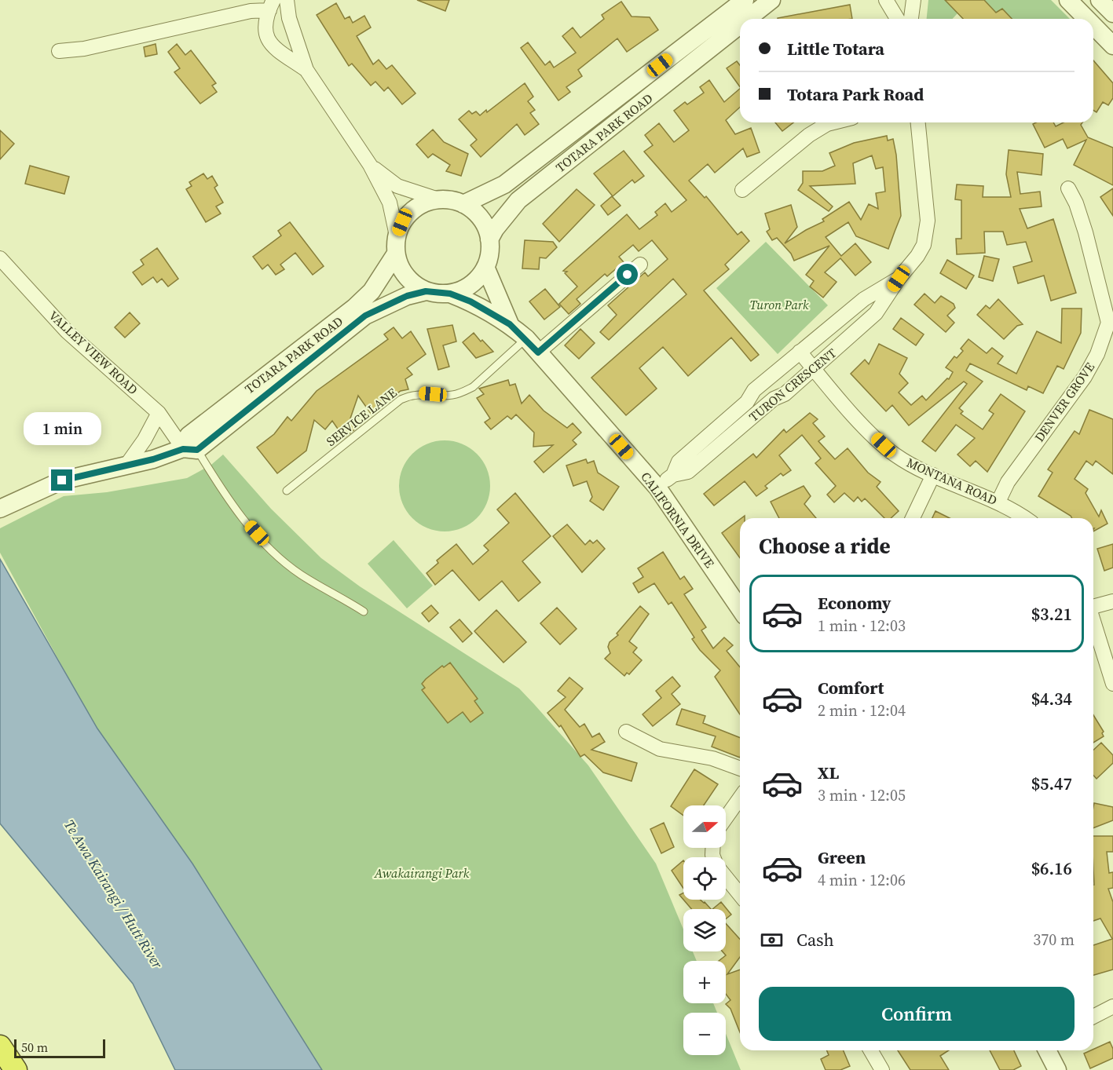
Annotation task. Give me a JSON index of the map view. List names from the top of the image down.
{
  "streets": {
    "street": [
      "TOTARA PARK ROAD",
      "VALLEY VIEW ROAD",
      "TURON CRESCENT",
      "DENVER GROVE",
      "MONTANA ROAD",
      "CALIFORNIA DRIVE"
    ],
    "lane": ["SERVICE LANE"]
  },
  "crossings": [
    ["TOTARA PARK ROAD", "VALLEY VIEW ROAD"],
    ["TOTARA PARK ROAD", "CALIFORNIA DRIVE"],
    ["TURON CRESCENT", "MONTANA ROAD"],
    ["TURON CRESCENT", "CALIFORNIA DRIVE"],
    ["DENVER GROVE", "MONTANA ROAD"],
    ["SERVICE LANE", "CALIFORNIA DRIVE"]
  ],
  "water": ["Te Awa Kairangi / Hutt River"],
  "parks": ["Turon Park", "Awakairangi Park"],
  "scale_bar": "50 m",
  "north": "right",
  "page": {
    "banner": ["Little Totara", "Totara Park Road"],
    "bubble": "1 min",
    "heading": "Choose a ride",
    "list": [
      {
        "name": "Economy",
        "note": "1 min · 12:03",
        "value": "$3.21"
      },
      {
        "name": "Comfort",
        "note": "2 min · 12:04",
        "value": "$4.34"
      },
      {
        "name": "XL",
        "note": "3 min · 12:05",
        "value": "$5.47"
      },
      {
        "name": "Green",
        "note": "4 min · 12:06",
        "value": "$6.16"
      }
    ],
    "map_buttons": ["+", "−"],
    "pay": ["Cash", "370 m"],
    "buttons": "Confirm",
    "scale": "50 m"
  }
}
